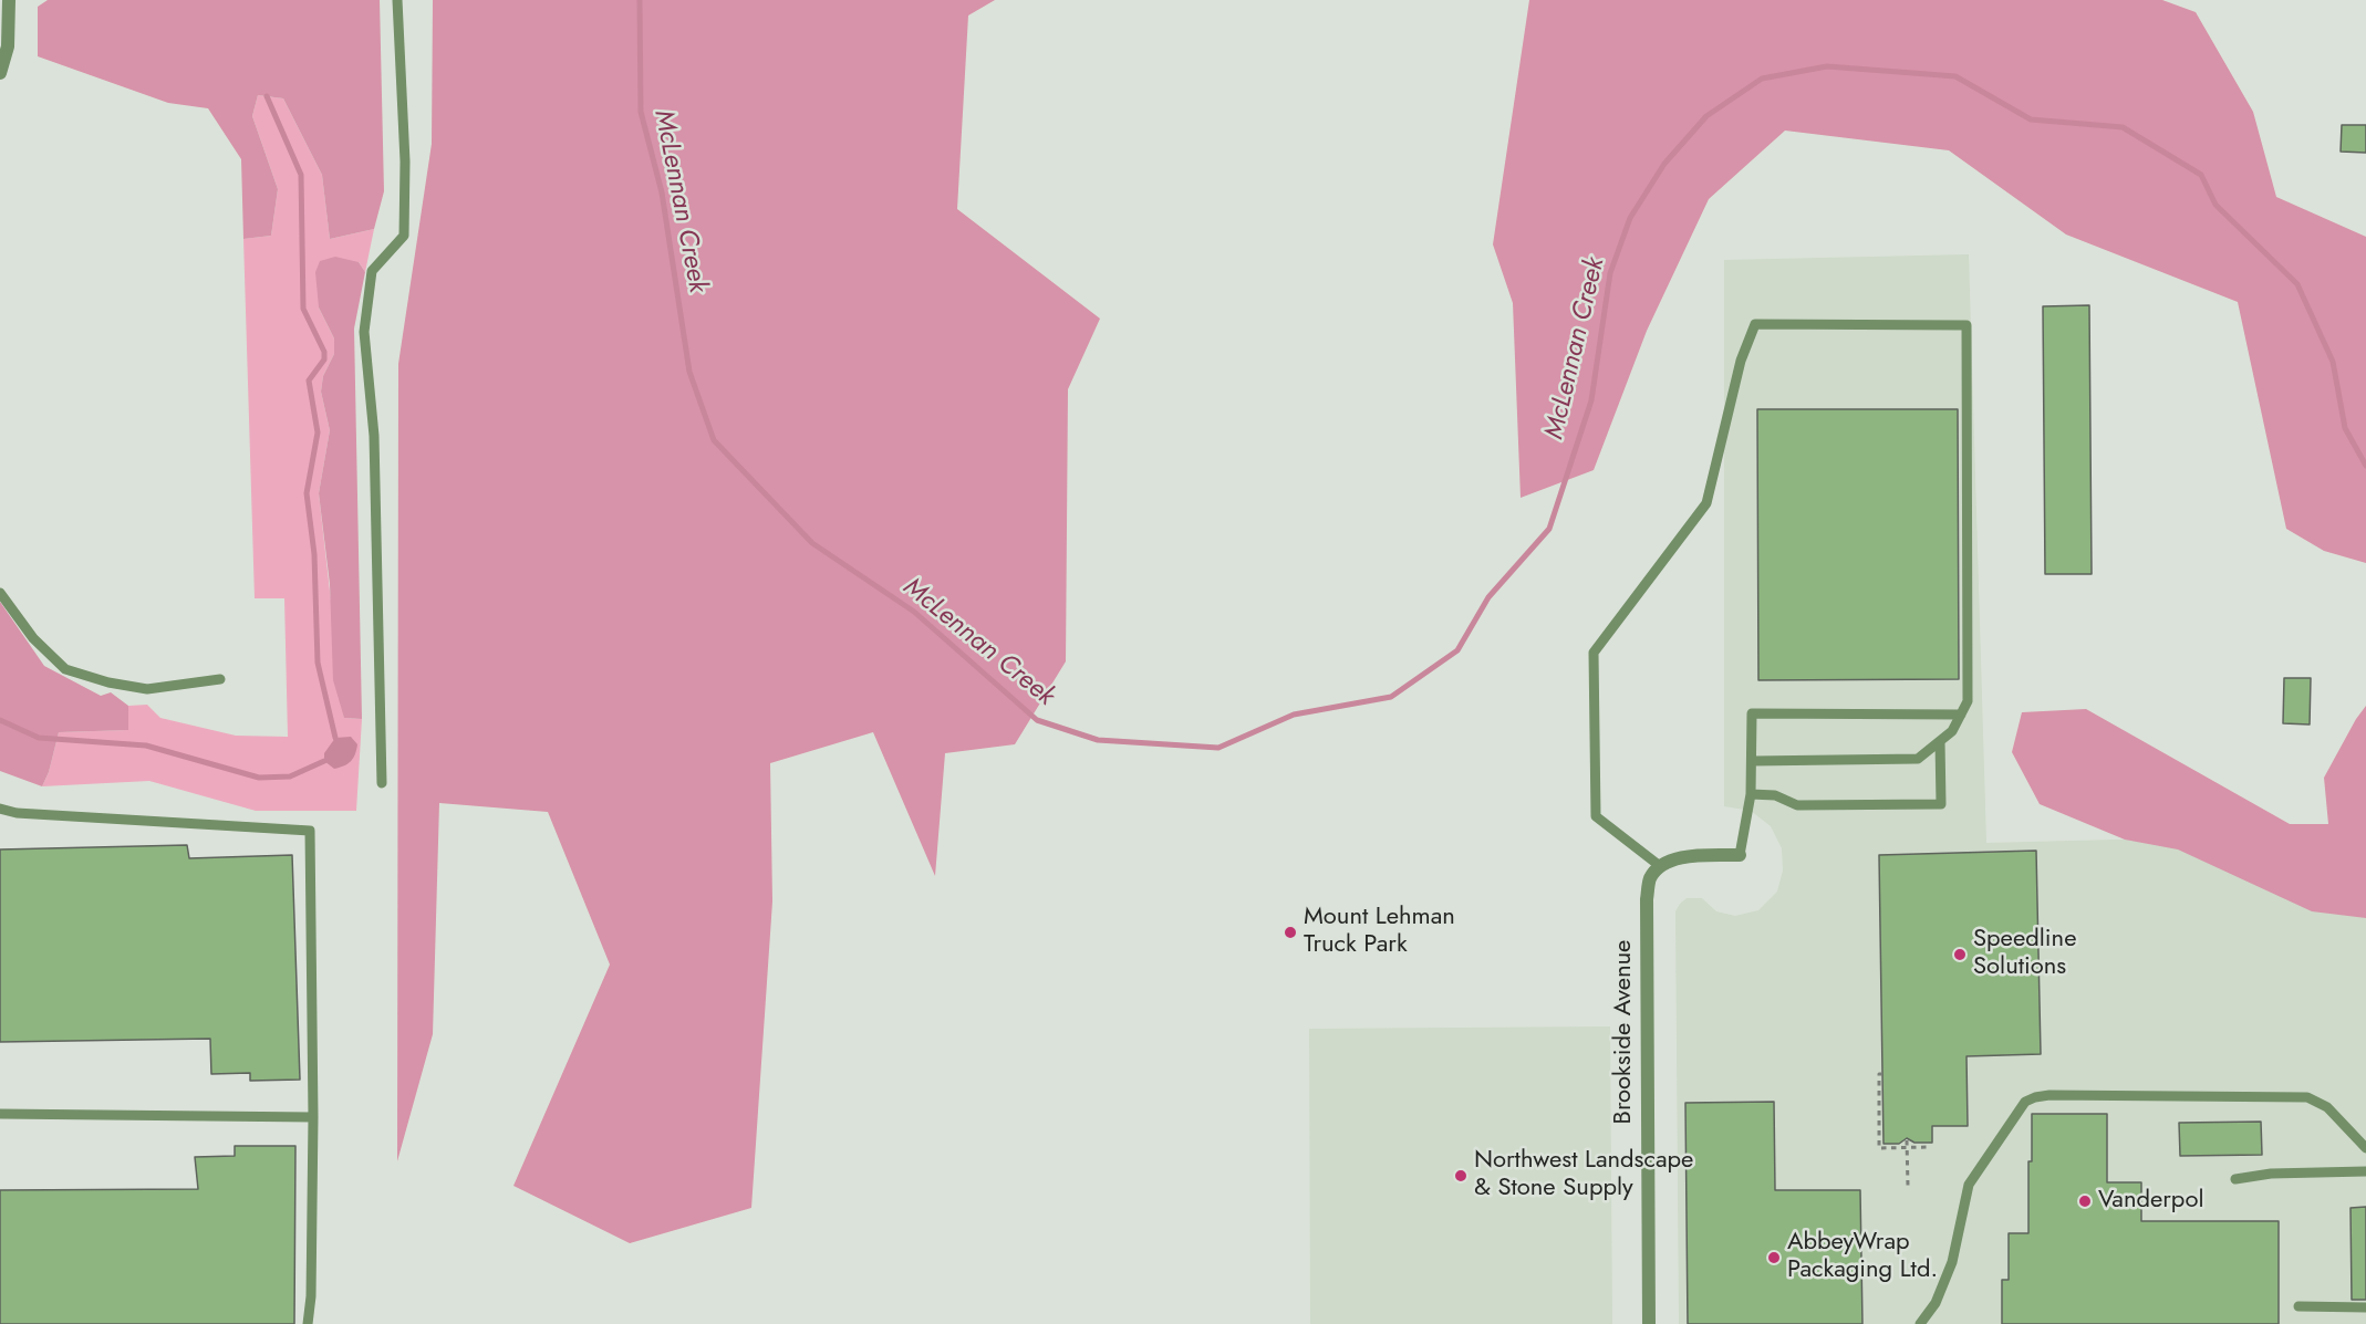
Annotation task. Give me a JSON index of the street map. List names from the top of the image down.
{
  "streets": {
    "street": ["Brookside Avenue"]
  },
  "water": ["McLennan Creek"],
  "places": [
    "Mount Lehman Truck Park",
    "Speedline Solutions",
    "Northwest Landscape & Stone Supply",
    "Vanderpol",
    "AbbeyWrap Packaging Ltd."
  ]
}
